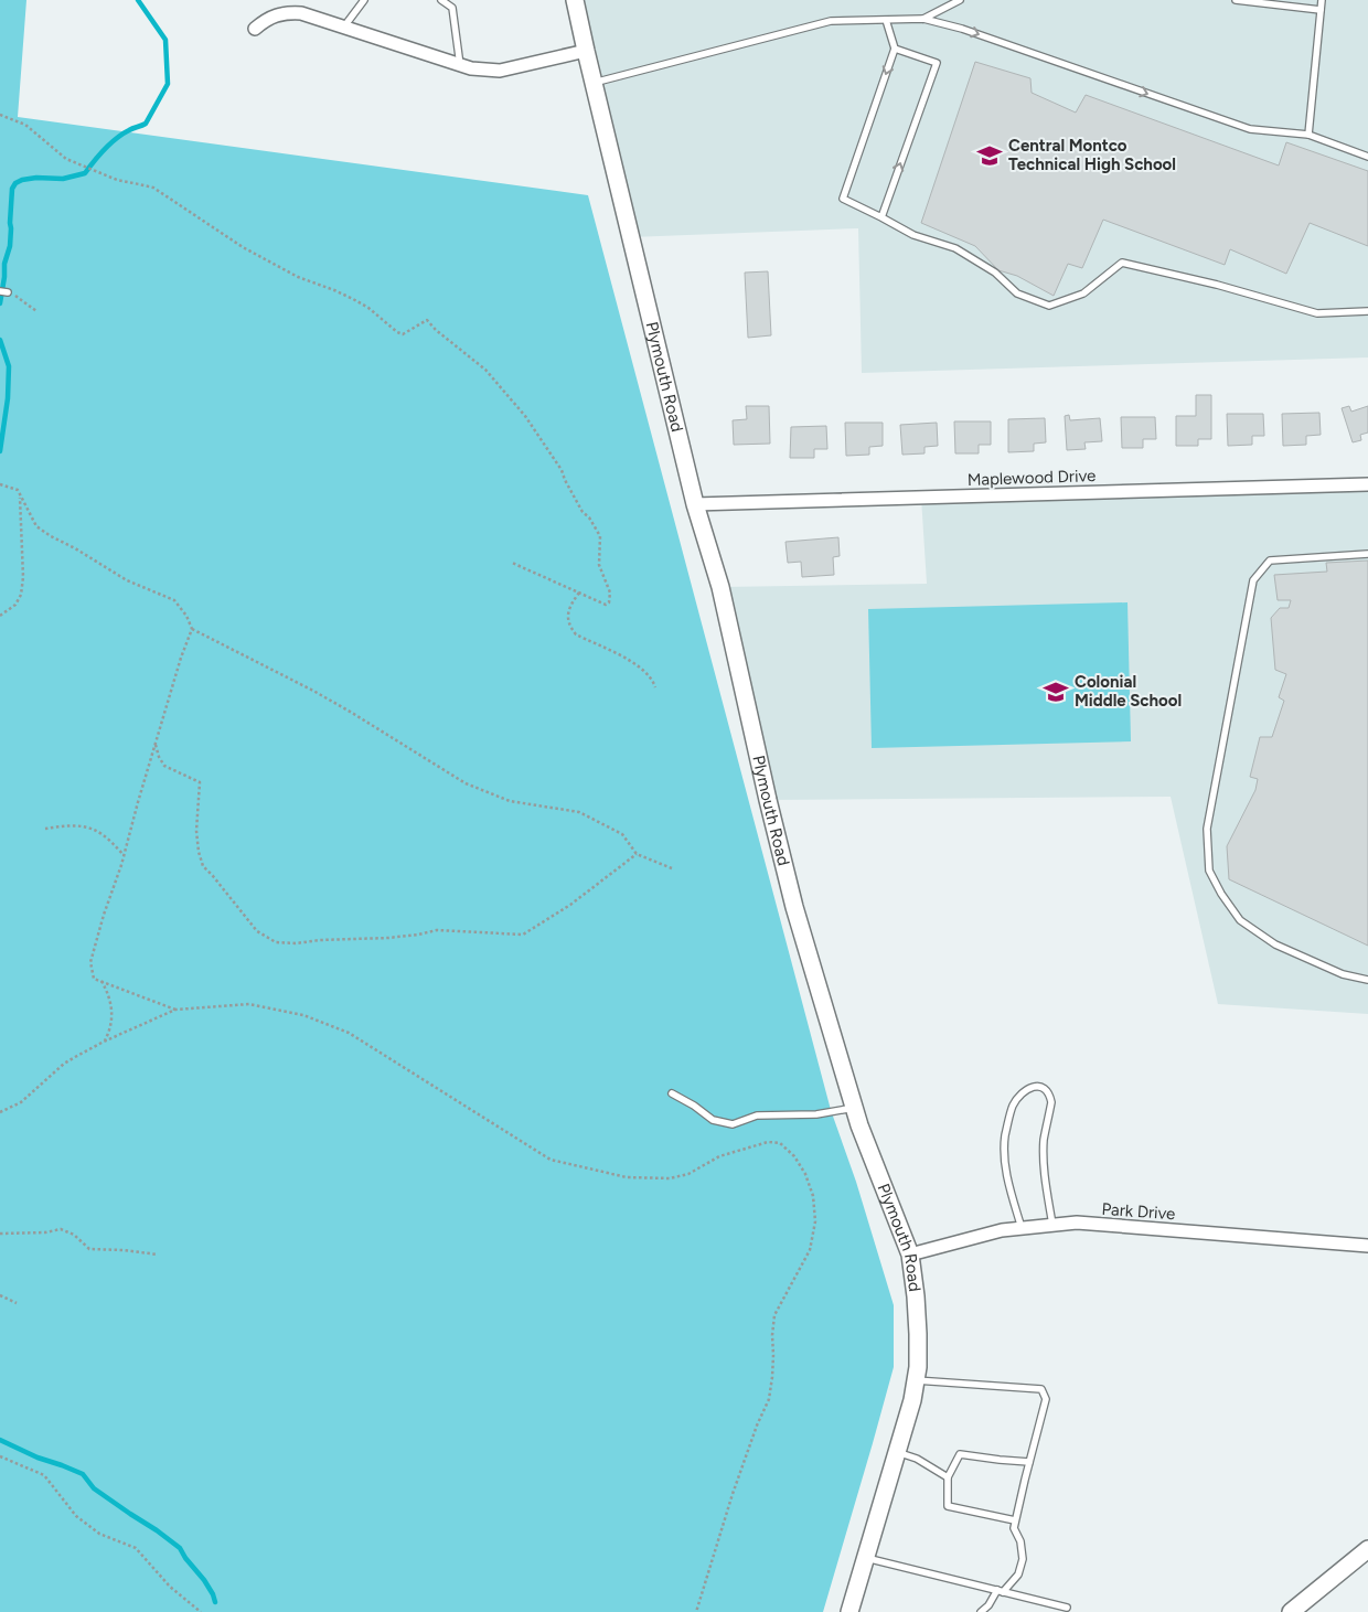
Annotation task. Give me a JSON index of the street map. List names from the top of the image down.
{
  "streets": {
    "street": ["Plymouth Road", "Maplewood Drive", "Park Drive"]
  },
  "crossings": [
    ["Plymouth Road", "Maplewood Drive"],
    ["Plymouth Road", "Park Drive"]
  ],
  "places": {
    "school or university": ["Central Montco Technical High School", "Colonial Middle School"]
  }
}
